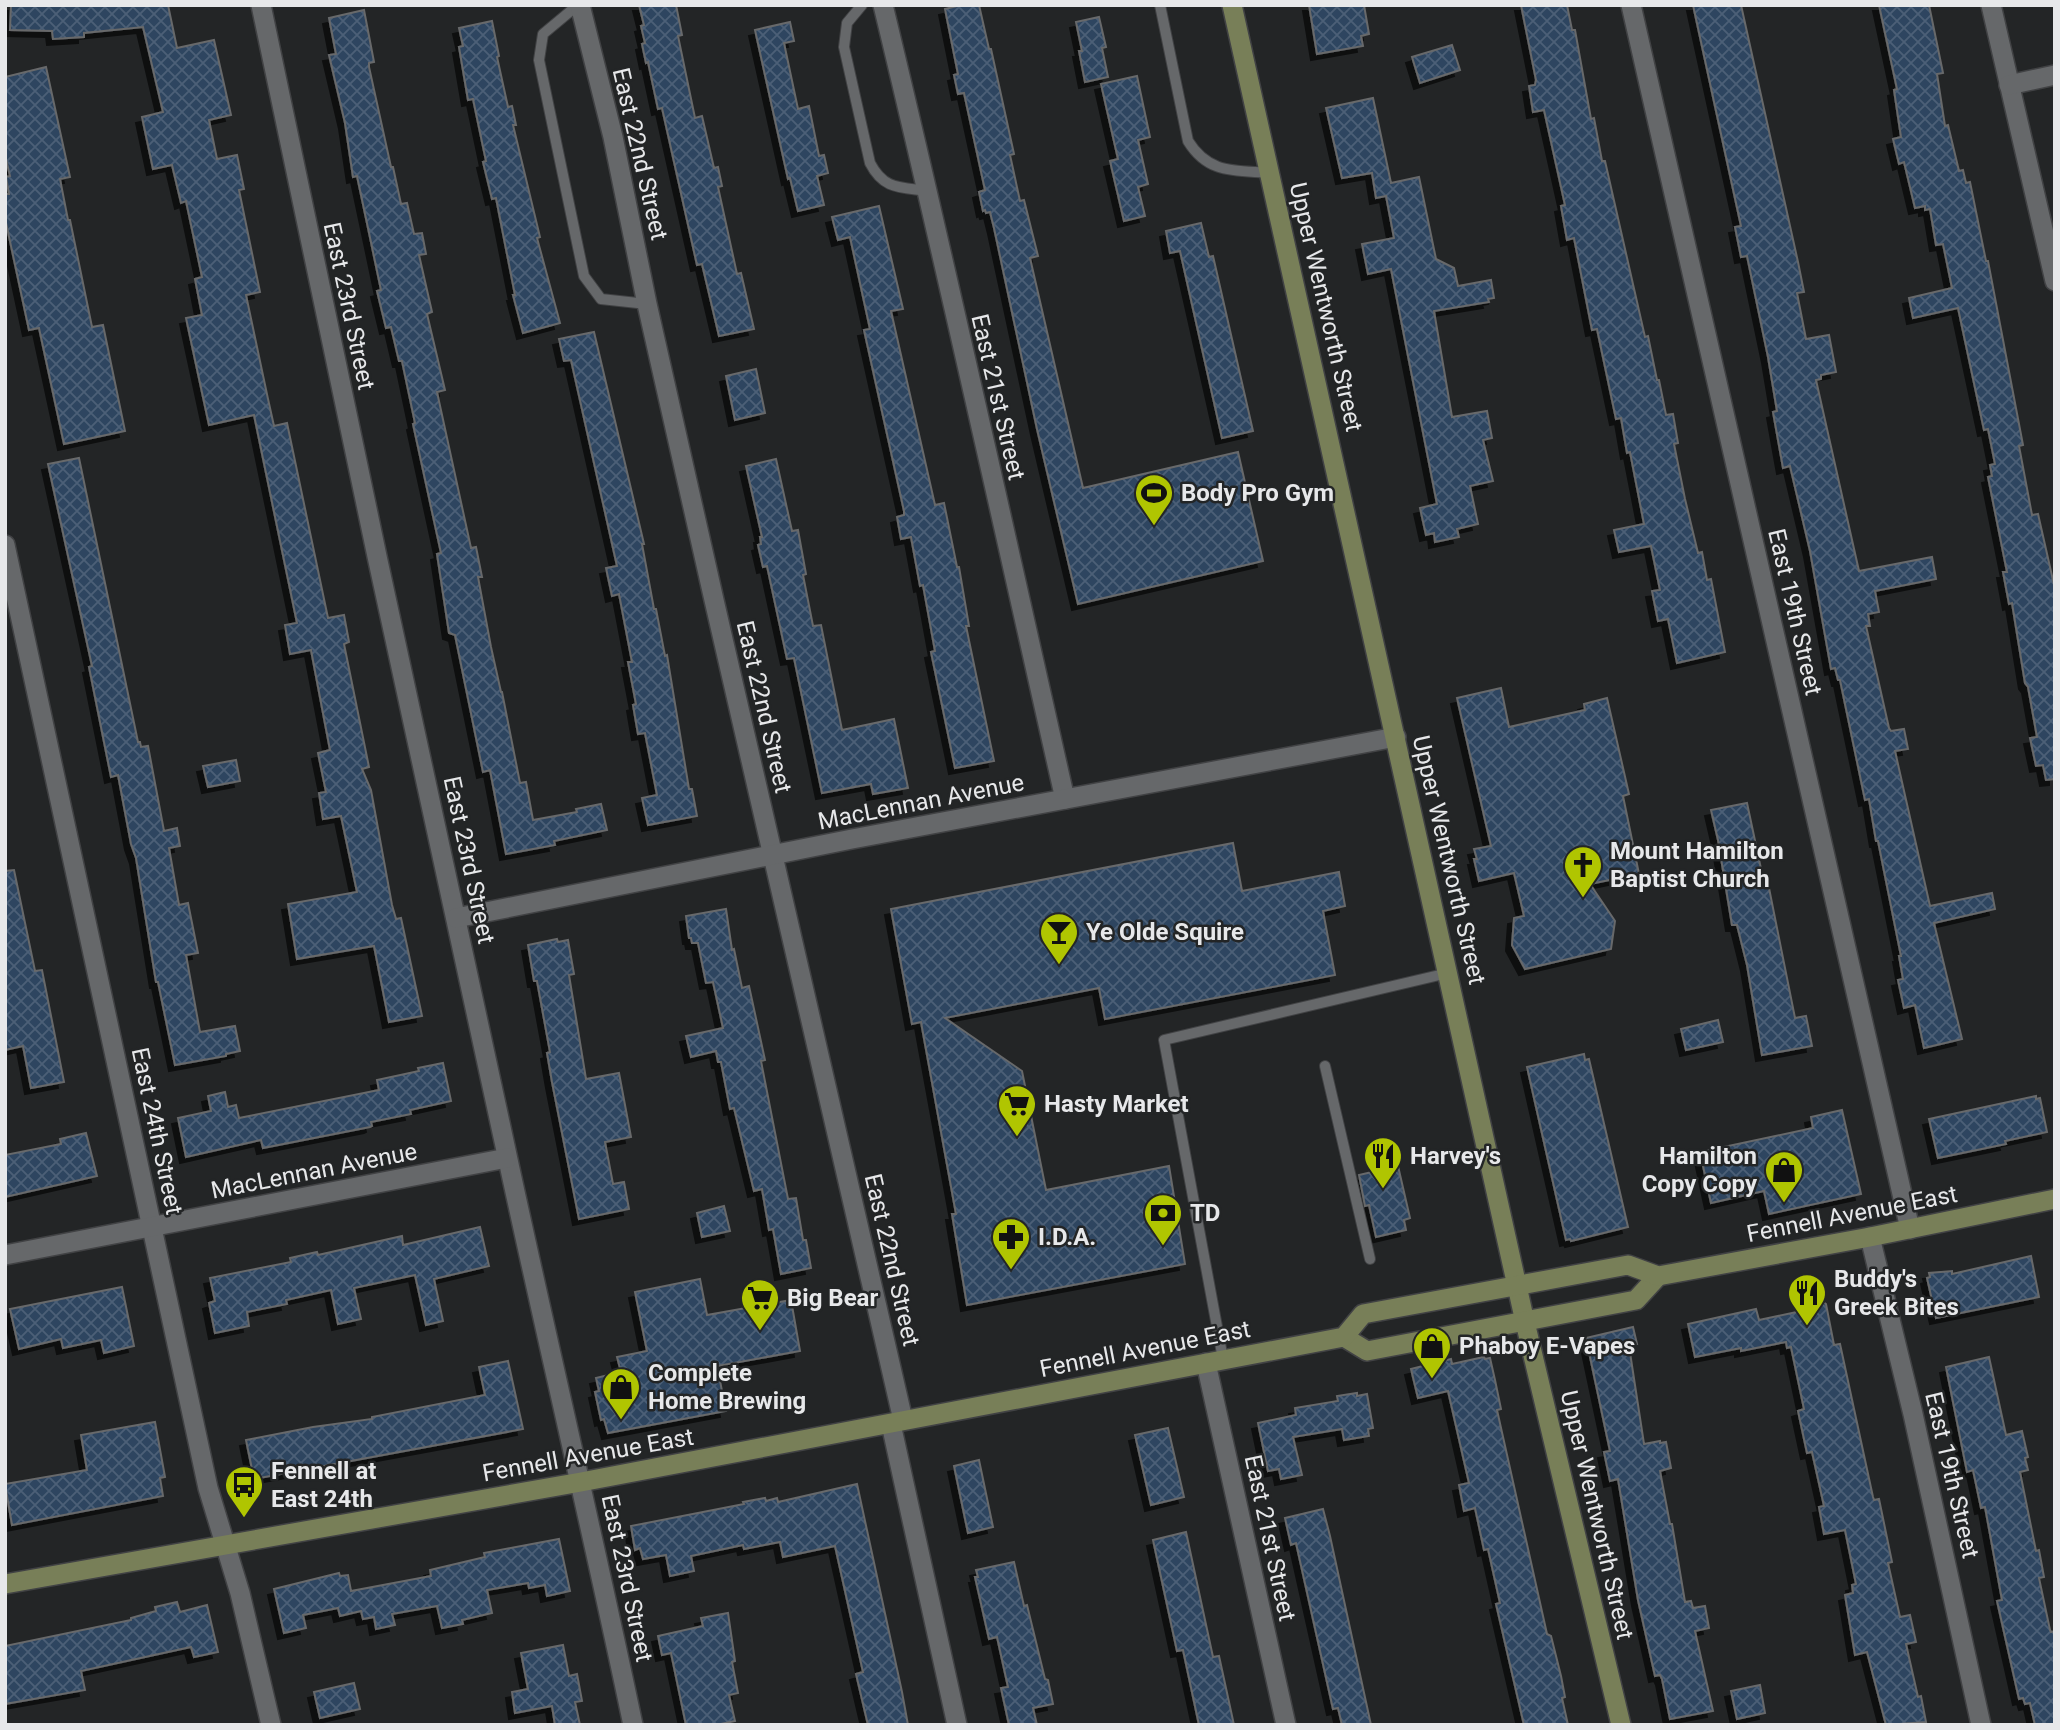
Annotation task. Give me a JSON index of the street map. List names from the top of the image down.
{
  "streets": {
    "main road": ["Upper Wentworth Street", "Fennell Avenue East"],
    "street": [
      "East 22nd Street",
      "East 23rd Street",
      "East 21st Street",
      "East 19th Street",
      "MacLennan Avenue",
      "East 24th Street"
    ]
  },
  "crossings": [
    ["East 22nd Street", "MacLennan Avenue"],
    ["East 22nd Street", "Fennell Avenue East"],
    ["East 23rd Street", "MacLennan Avenue"],
    ["East 23rd Street", "Fennell Avenue East"],
    ["Upper Wentworth Street", "MacLennan Avenue"],
    ["Upper Wentworth Street", "Fennell Avenue East"],
    ["East 21st Street", "MacLennan Avenue"],
    ["East 21st Street", "Fennell Avenue East"],
    ["East 19th Street", "Fennell Avenue East"],
    ["MacLennan Avenue", "East 24th Street"],
    ["East 24th Street", "Fennell Avenue East"]
  ],
  "places": {
    "sports": ["Body Pro Gym"],
    "church": ["Mount Hamilton Baptist Church"],
    "bar": ["Ye Olde Squire"],
    "supermarket": ["Hasty Market", "Big Bear"],
    "restaurant": ["Harvey's", "Buddy's Greek Bites"],
    "shop": ["Hamilton Copy Copy", "Phaboy E-Vapes", "Complete Home Brewing"],
    "bank": ["TD"],
    "pharmacy": ["I.D.A."],
    "bus stop": ["Fennell at East 24th"]
  }
}
